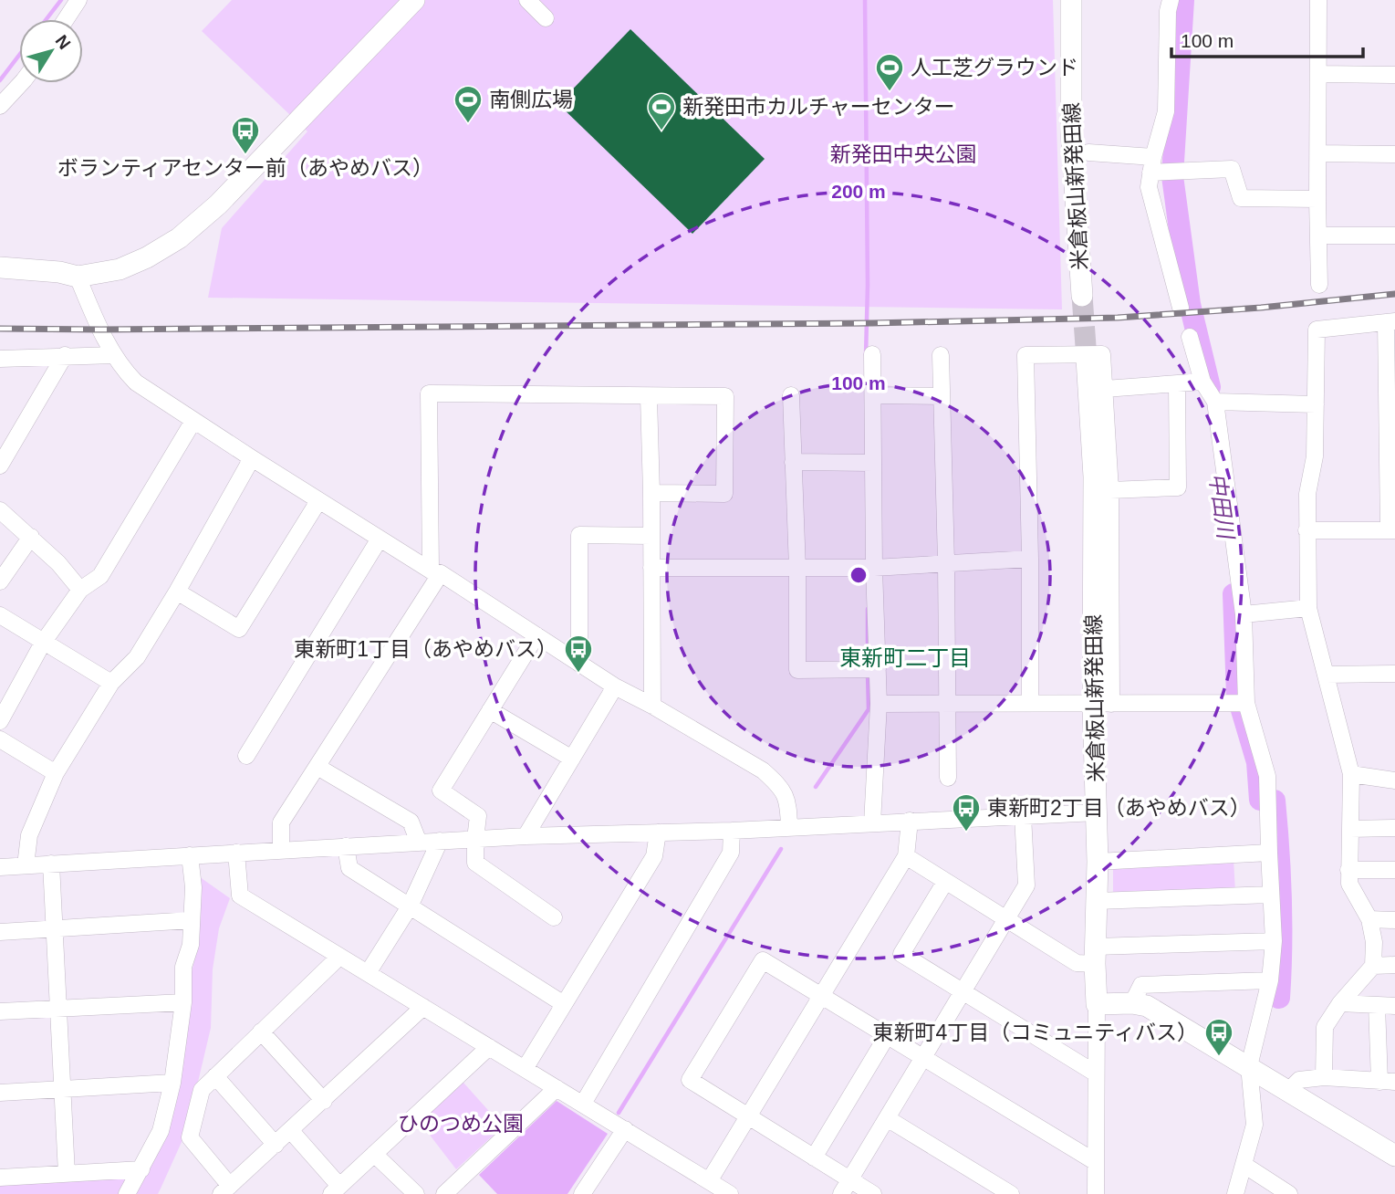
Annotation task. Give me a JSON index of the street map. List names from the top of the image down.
{
  "streets": {
    "main road": ["米倉板山新発田線"]
  },
  "districts": ["東新町二丁目"],
  "water": ["中田川"],
  "parks": ["新発田中央公園", "ひのつめ公園"],
  "places": {
    "sports": ["人工芝グラウンド", "南側広場", "新発田市カルチャーセンター"],
    "bus stop": [
      "ボランティアセンター前（あやめバス）",
      "東新町1丁目（あやめバス）",
      "東新町2丁目（あやめバス）",
      "東新町4丁目（コミュニティバス）"
    ]
  },
  "scale_bar": "100 m",
  "north": "top right",
  "rings": ["200 m", "100 m"]
}
